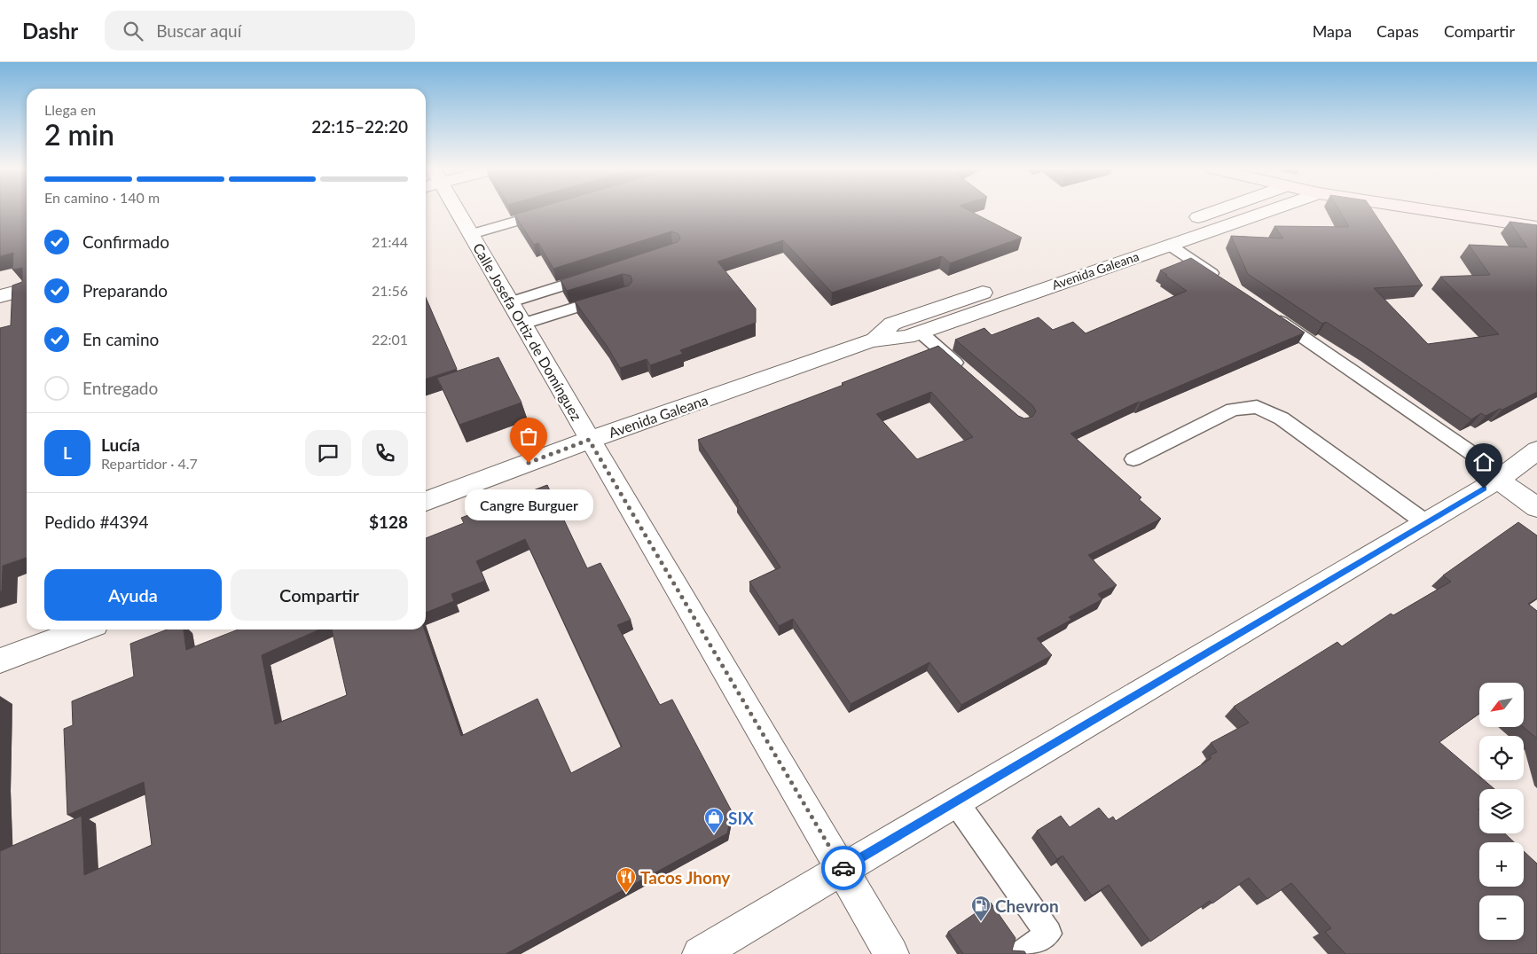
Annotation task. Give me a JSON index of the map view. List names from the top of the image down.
{
  "streets": {
    "street": ["Avenida Galeana", "Calle Josefa Ortiz de Domínguez"]
  },
  "crossings": [
    ["Avenida Galeana", "Calle Josefa Ortiz de Domínguez"]
  ],
  "places": {
    "other": ["Cangre Burguer"],
    "shop": ["SIX"],
    "restaurant": ["Tacos Jhony"],
    "fuel station": ["Chevron"]
  },
  "north": "bottom left",
  "page": {
    "header": "Dashr",
    "search": "Buscar aquí",
    "nav": ["Mapa", "Capas", "Compartir"],
    "heading": ["2 min", "Llega en", "22:15–22:20"],
    "panel": [
      "Lucía",
      "Repartidor · 4.7",
      "Pedido #4394",
      "$128"
    ],
    "bar": "En camino · 140 m",
    "list": [
      ["Confirmado", "21:44"],
      ["Preparando", "21:56"],
      ["En camino", "22:01"],
      "Entregado"
    ],
    "round": "L",
    "bubble": "Cangre Burguer",
    "buttons": ["Ayuda", "Compartir"],
    "map_buttons": ["+", "−"]
  }
}
